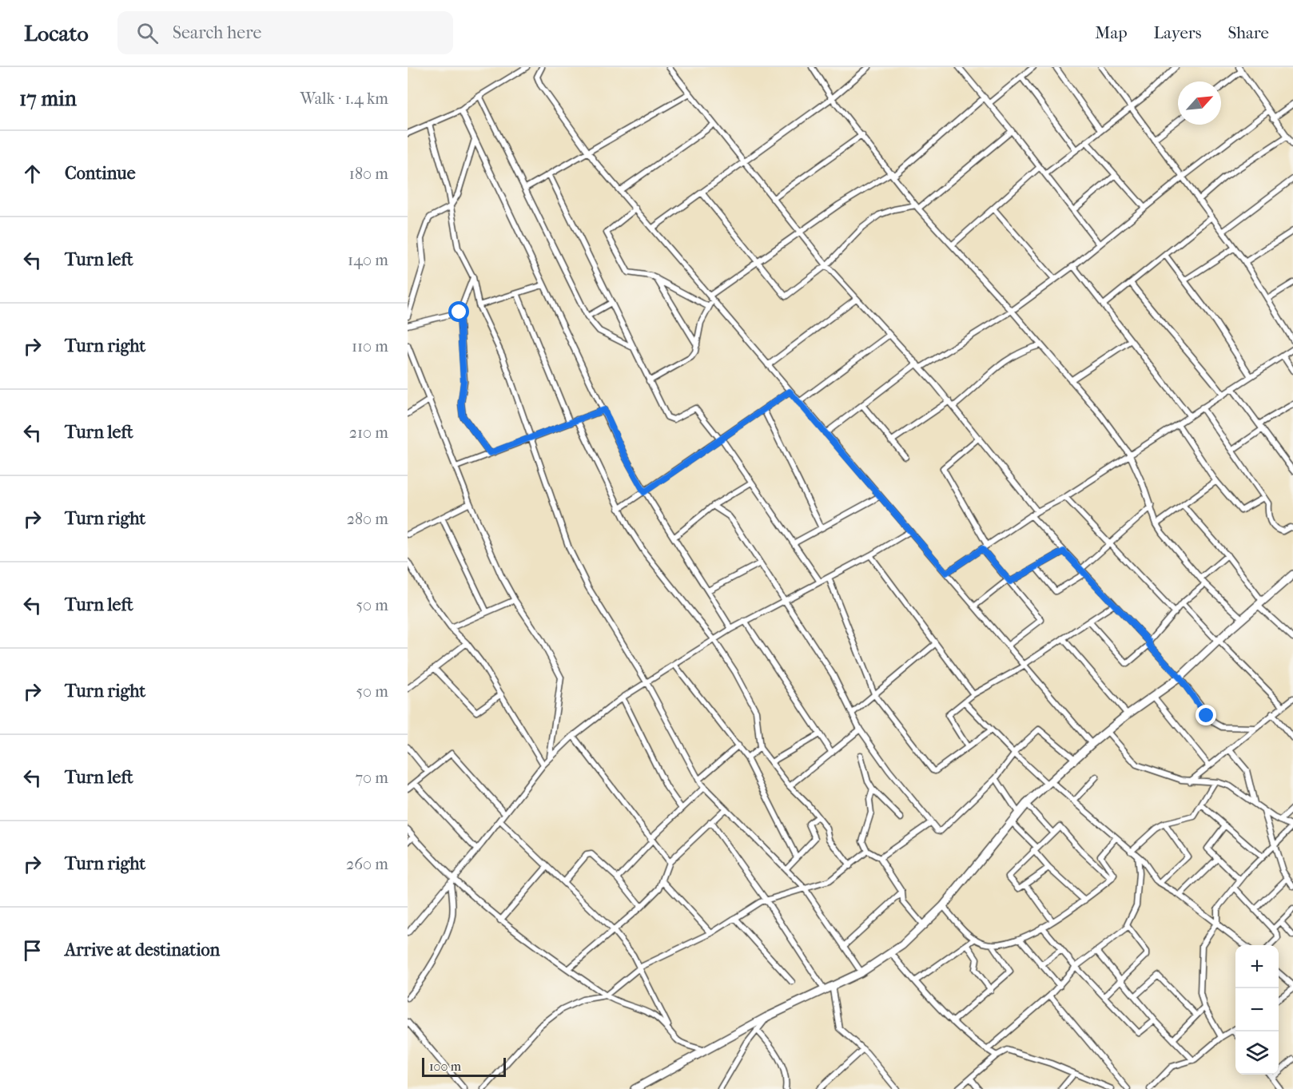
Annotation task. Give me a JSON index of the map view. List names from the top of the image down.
{
  "scale_bar": "100 m",
  "north": "top right",
  "page": {
    "header": "Locato",
    "search": "Search here",
    "nav": ["Map", "Layers", "Share"],
    "heading": ["17 min", "Walk · 1.4 km"],
    "list": [
      ["Continue", "180 m"],
      ["Turn left", "140 m"],
      ["Turn right", "110 m"],
      ["Turn left", "210 m"],
      ["Turn right", "280 m"],
      ["Turn left", "50 m"],
      ["Turn right", "50 m"],
      ["Turn left", "70 m"],
      ["Turn right", "260 m"],
      "Arrive at destination"
    ],
    "map_buttons": ["+", "−"],
    "scale": "100 m"
  }
}
